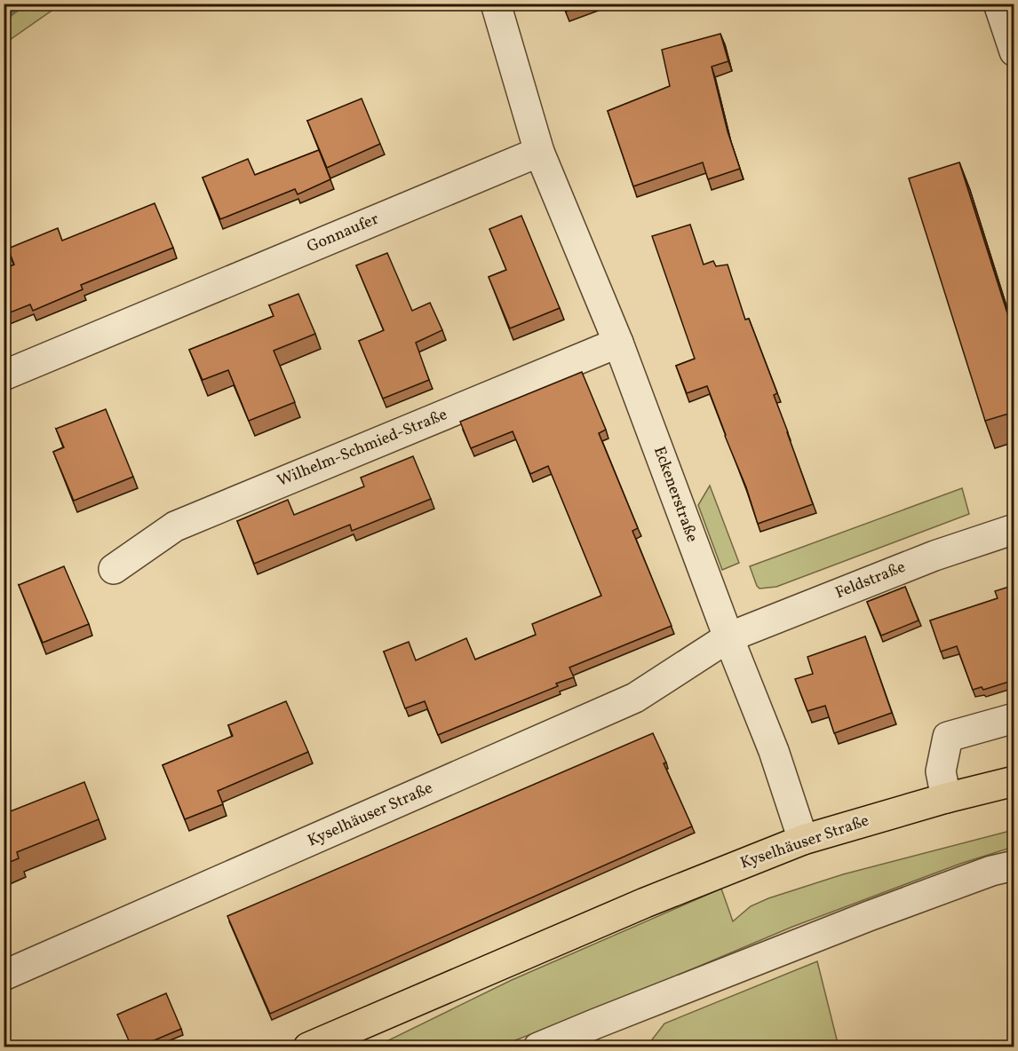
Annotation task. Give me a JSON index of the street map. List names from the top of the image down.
{
  "streets": {
    "main road": ["Kyselhäuser Straße"],
    "street": [
      "Gonnaufer",
      "Wilhelm-Schmied-Straße",
      "Eckenerstraße",
      "Feldstraße"
    ]
  },
  "crossings": [
    ["Gonnaufer", "Eckenerstraße"],
    ["Wilhelm-Schmied-Straße", "Eckenerstraße"],
    ["Eckenerstraße", "Feldstraße"],
    ["Eckenerstraße", "Kyselhäuser Straße"],
    ["Feldstraße", "Kyselhäuser Straße"]
  ]
}
